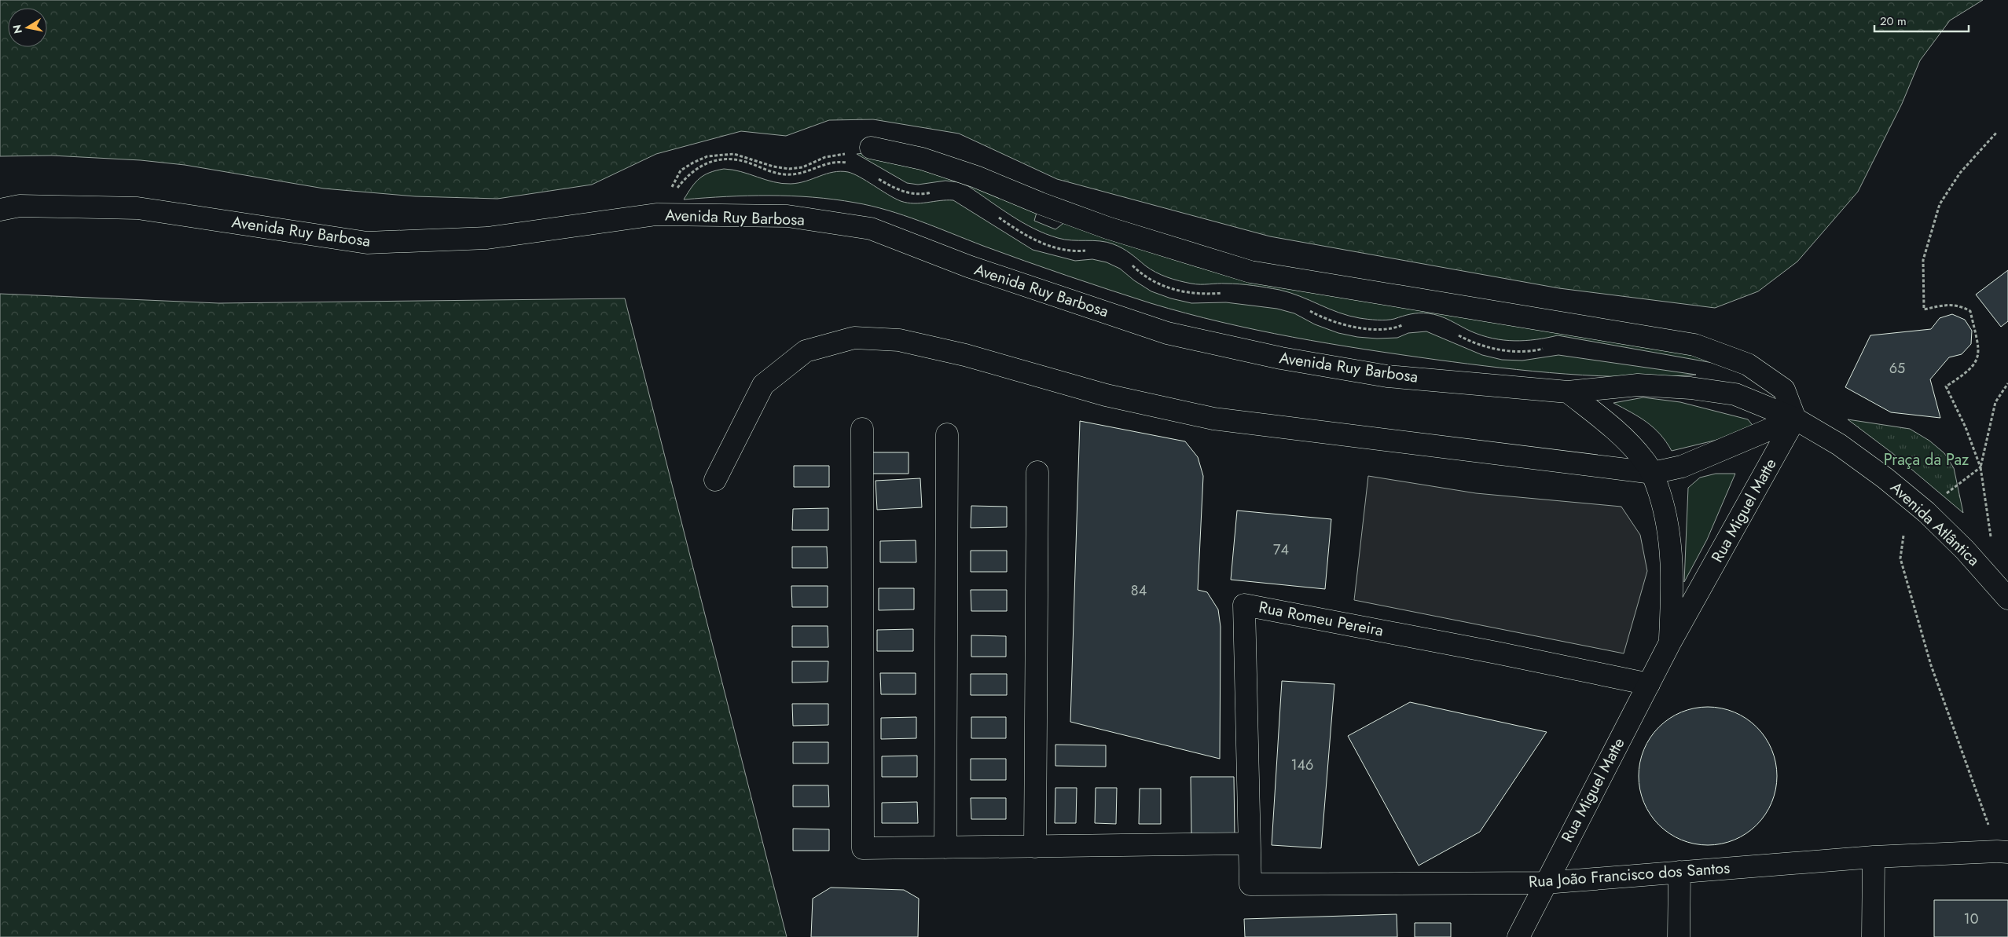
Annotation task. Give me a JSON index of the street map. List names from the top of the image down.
{
  "streets": {
    "street": [
      "Avenida Ruy Barbosa",
      "Rua Miguel Matte",
      "Avenida Atlântica",
      "Rua Romeu Pereira",
      "Rua João Francisco dos Santos"
    ]
  },
  "crossings": [
    ["Avenida Ruy Barbosa", "Rua Miguel Matte"],
    ["Avenida Ruy Barbosa", "Avenida Atlântica"],
    ["Rua Miguel Matte", "Avenida Atlântica"],
    ["Rua Miguel Matte", "Rua Romeu Pereira"],
    ["Rua Miguel Matte", "Rua João Francisco dos Santos"],
    ["Rua Romeu Pereira", "Rua João Francisco dos Santos"]
  ],
  "parks": ["Praça da Paz"],
  "house_numbers": [
    "65",
    "74",
    "84",
    "146",
    "10"
  ],
  "scale_bar": "20 m",
  "north": "left"
}
